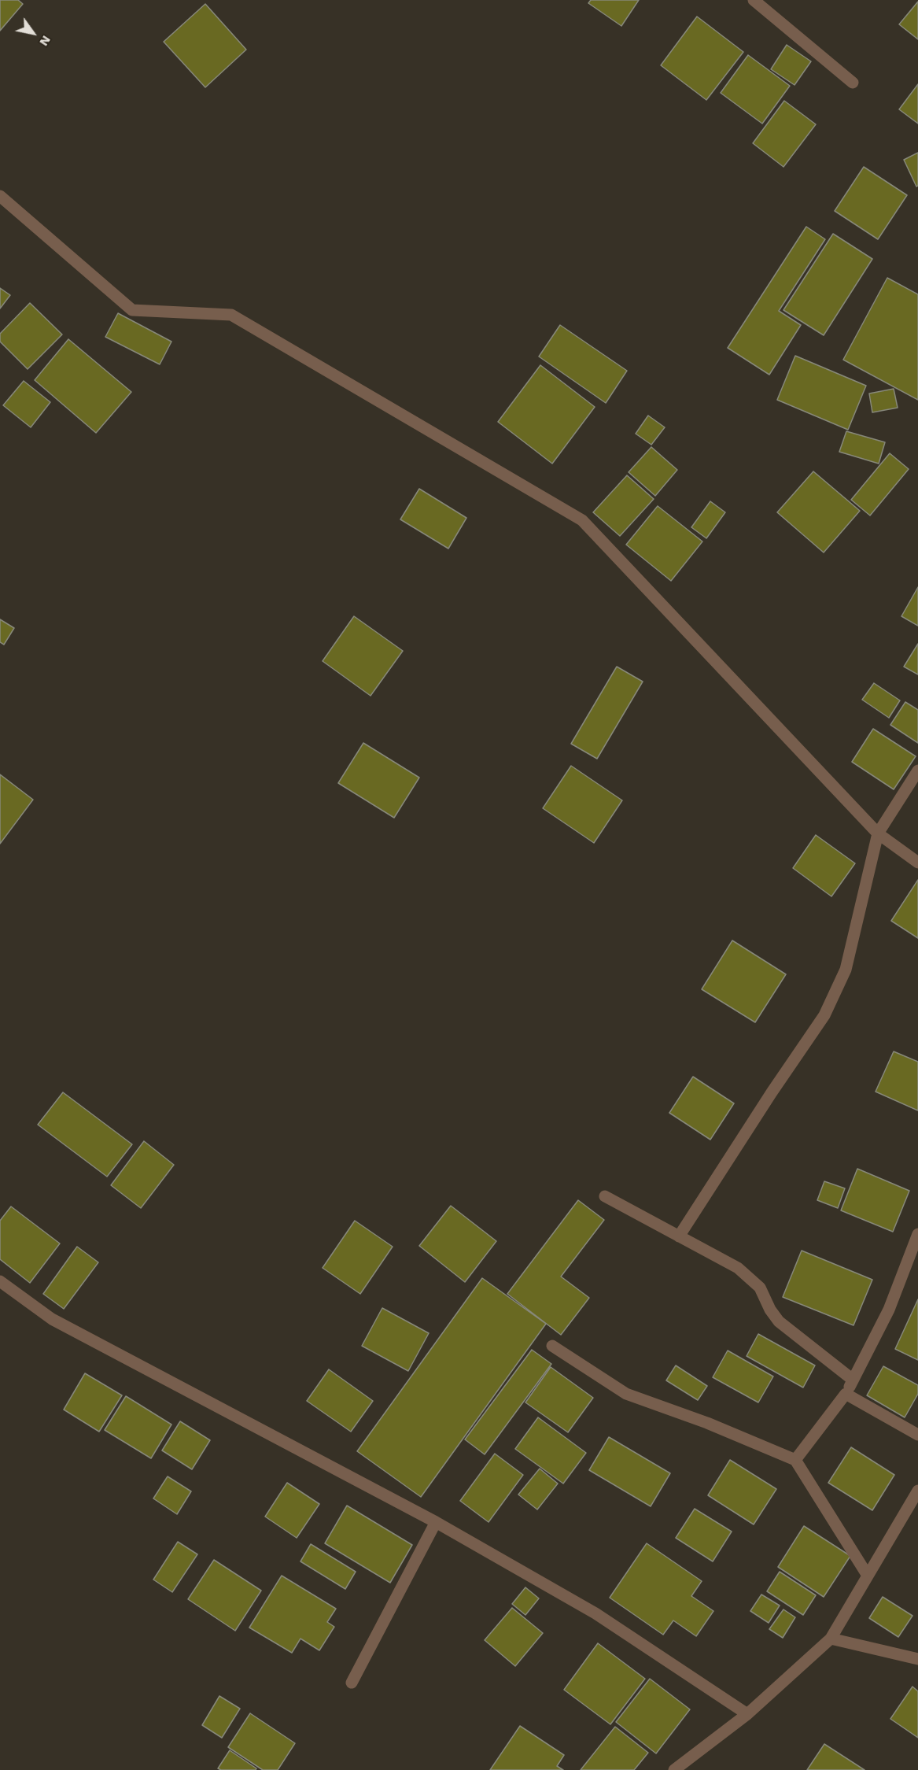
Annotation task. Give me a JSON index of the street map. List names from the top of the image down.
{
  "north": "bottom right"
}
